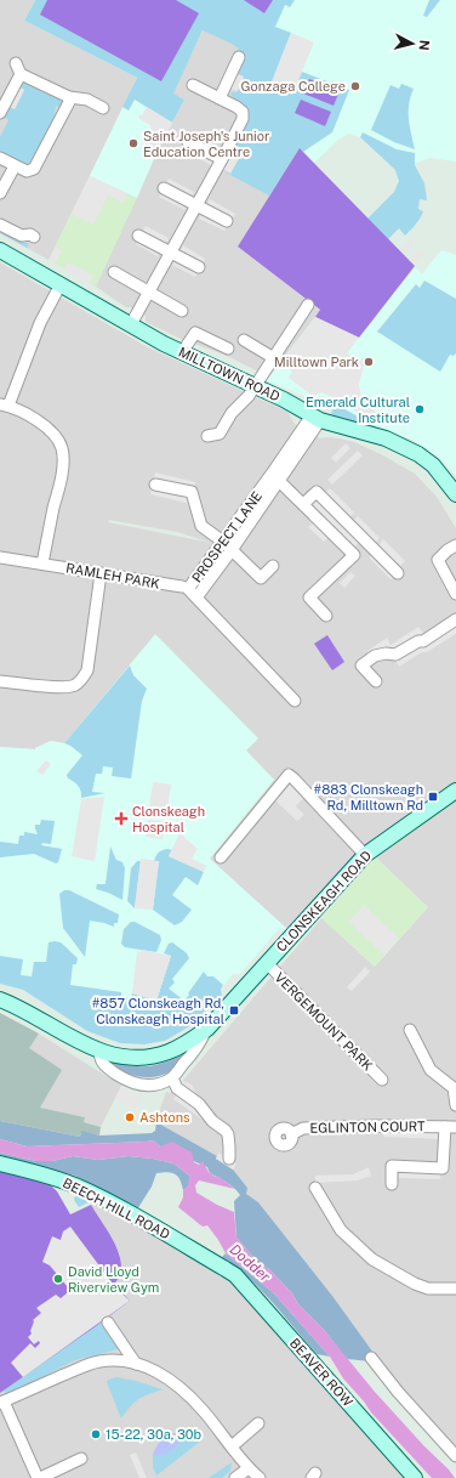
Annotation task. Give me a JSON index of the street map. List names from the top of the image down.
{
  "streets": {
    "main road": [
      "MILLTOWN ROAD",
      "CLONSKEAGH ROAD",
      "BEECH HILL ROAD",
      "BEAVER ROW"
    ],
    "street": [
      "PROSPECT LANE",
      "RAMLEH PARK",
      "VERGEMOUNT PARK",
      "EGLINTON COURT"
    ]
  },
  "crossings": [
    ["MILLTOWN ROAD", "PROSPECT LANE"],
    ["CLONSKEAGH ROAD", "VERGEMOUNT PARK"],
    ["BEECH HILL ROAD", "BEAVER ROW"]
  ],
  "water": ["Dodder"],
  "places": {
    "other": [
      "Gonzaga College",
      "Saint Joseph's Junior Education Centre",
      "Milltown Park",
      "Emerald Cultural Institute",
      "Ashtons",
      "David Lloyd Riverview Gym",
      "15-22, 30a, 30b"
    ],
    "transit": ["#883 Clonskeagh Rd, Milltown Rd", "#857 Clonskeagh Rd, Clonskeagh Hospital"],
    "health": ["Clonskeagh Hospital"]
  },
  "north": "right"
}
